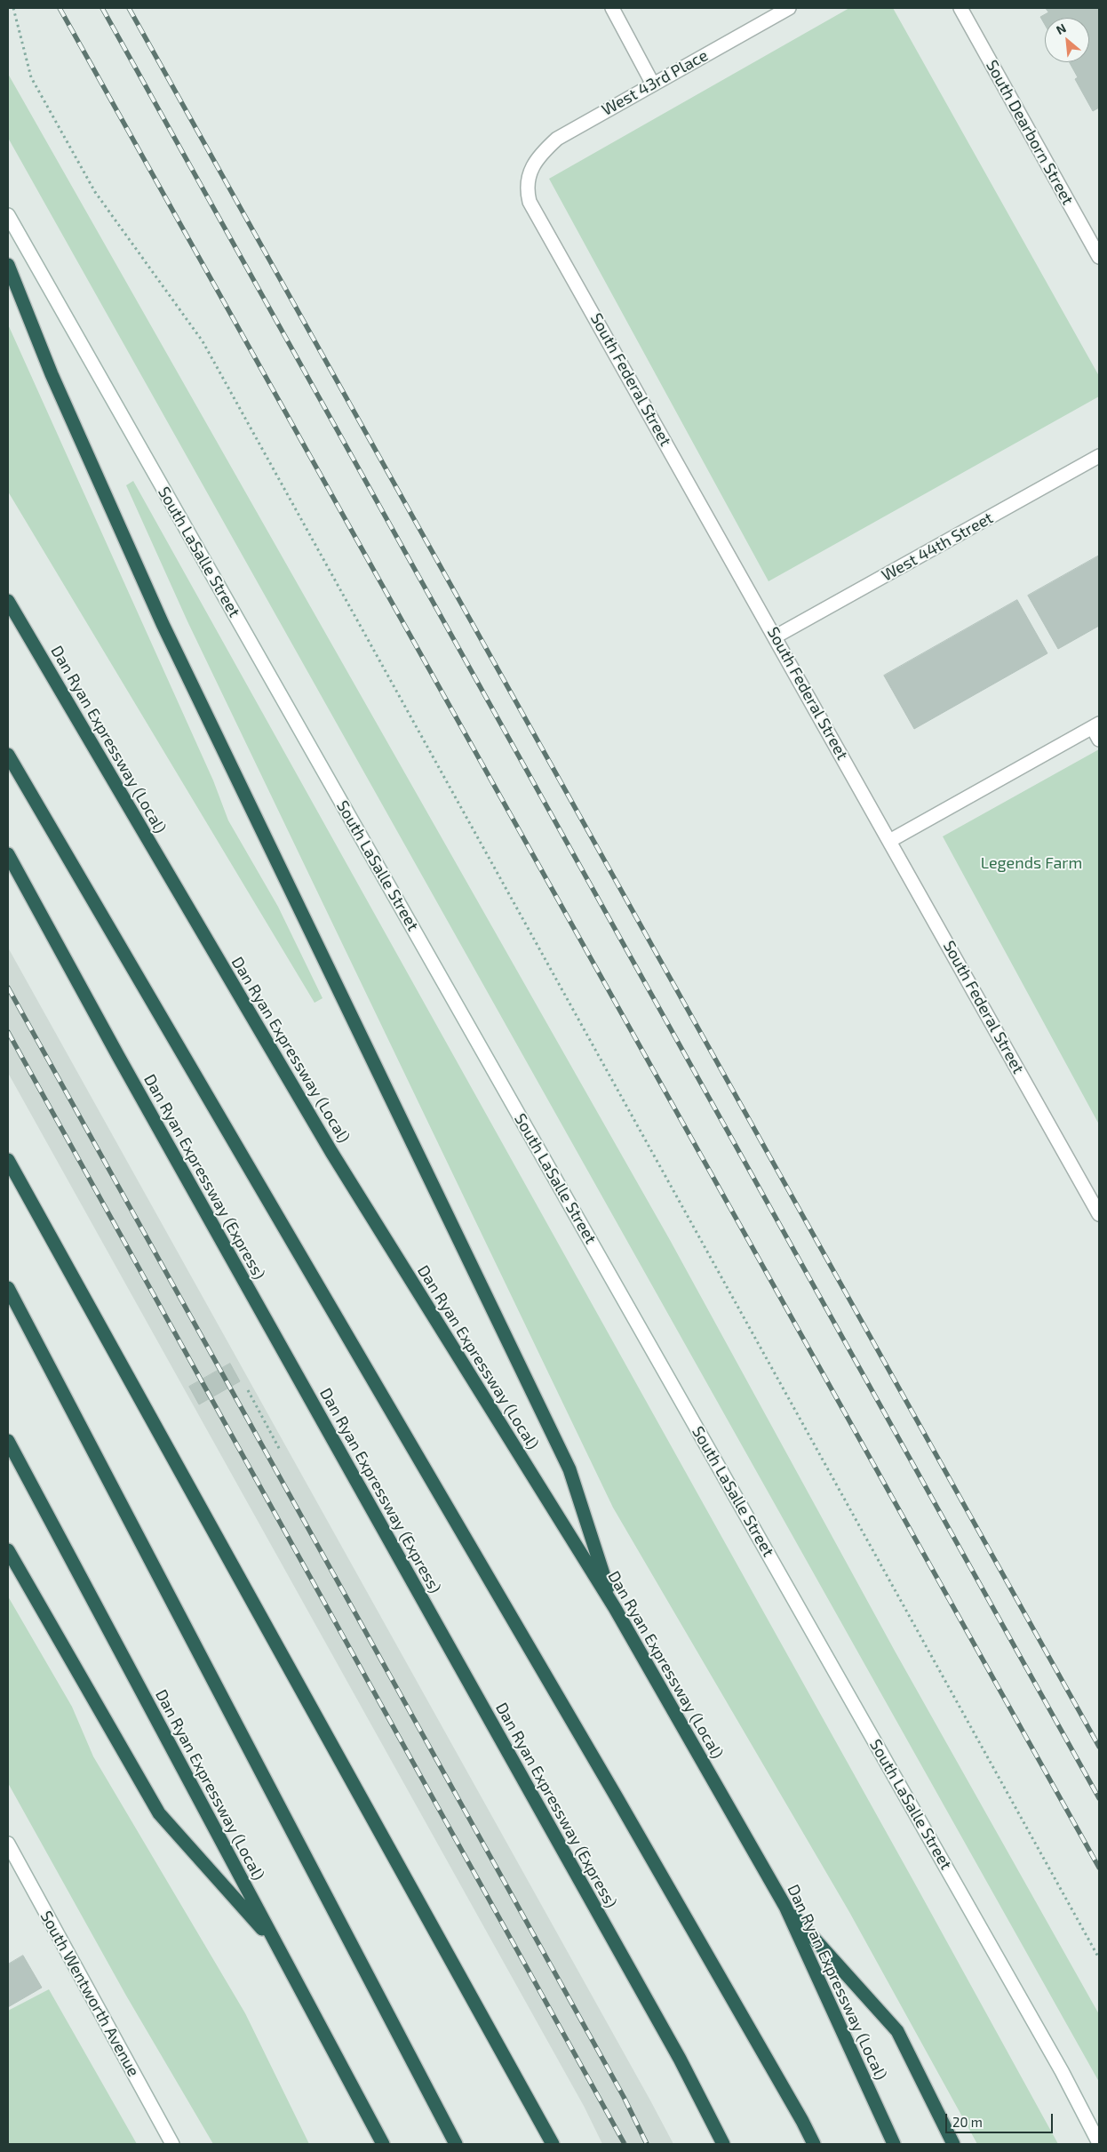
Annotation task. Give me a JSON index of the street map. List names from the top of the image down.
{
  "streets": {
    "highway": ["Dan Ryan Expressway (Local)", "Dan Ryan Expressway (Express)"],
    "main road": [
      "West 43rd Place",
      "South Dearborn Street",
      "South Federal Street",
      "West 44th Street",
      "South LaSalle Street",
      "South Wentworth Avenue"
    ]
  },
  "crossings": [
    ["West 43rd Place", "South Federal Street"],
    ["South Federal Street", "West 44th Street"]
  ],
  "parks": ["Legends Farm"],
  "scale_bar": "20 m",
  "north": "top left"
}
